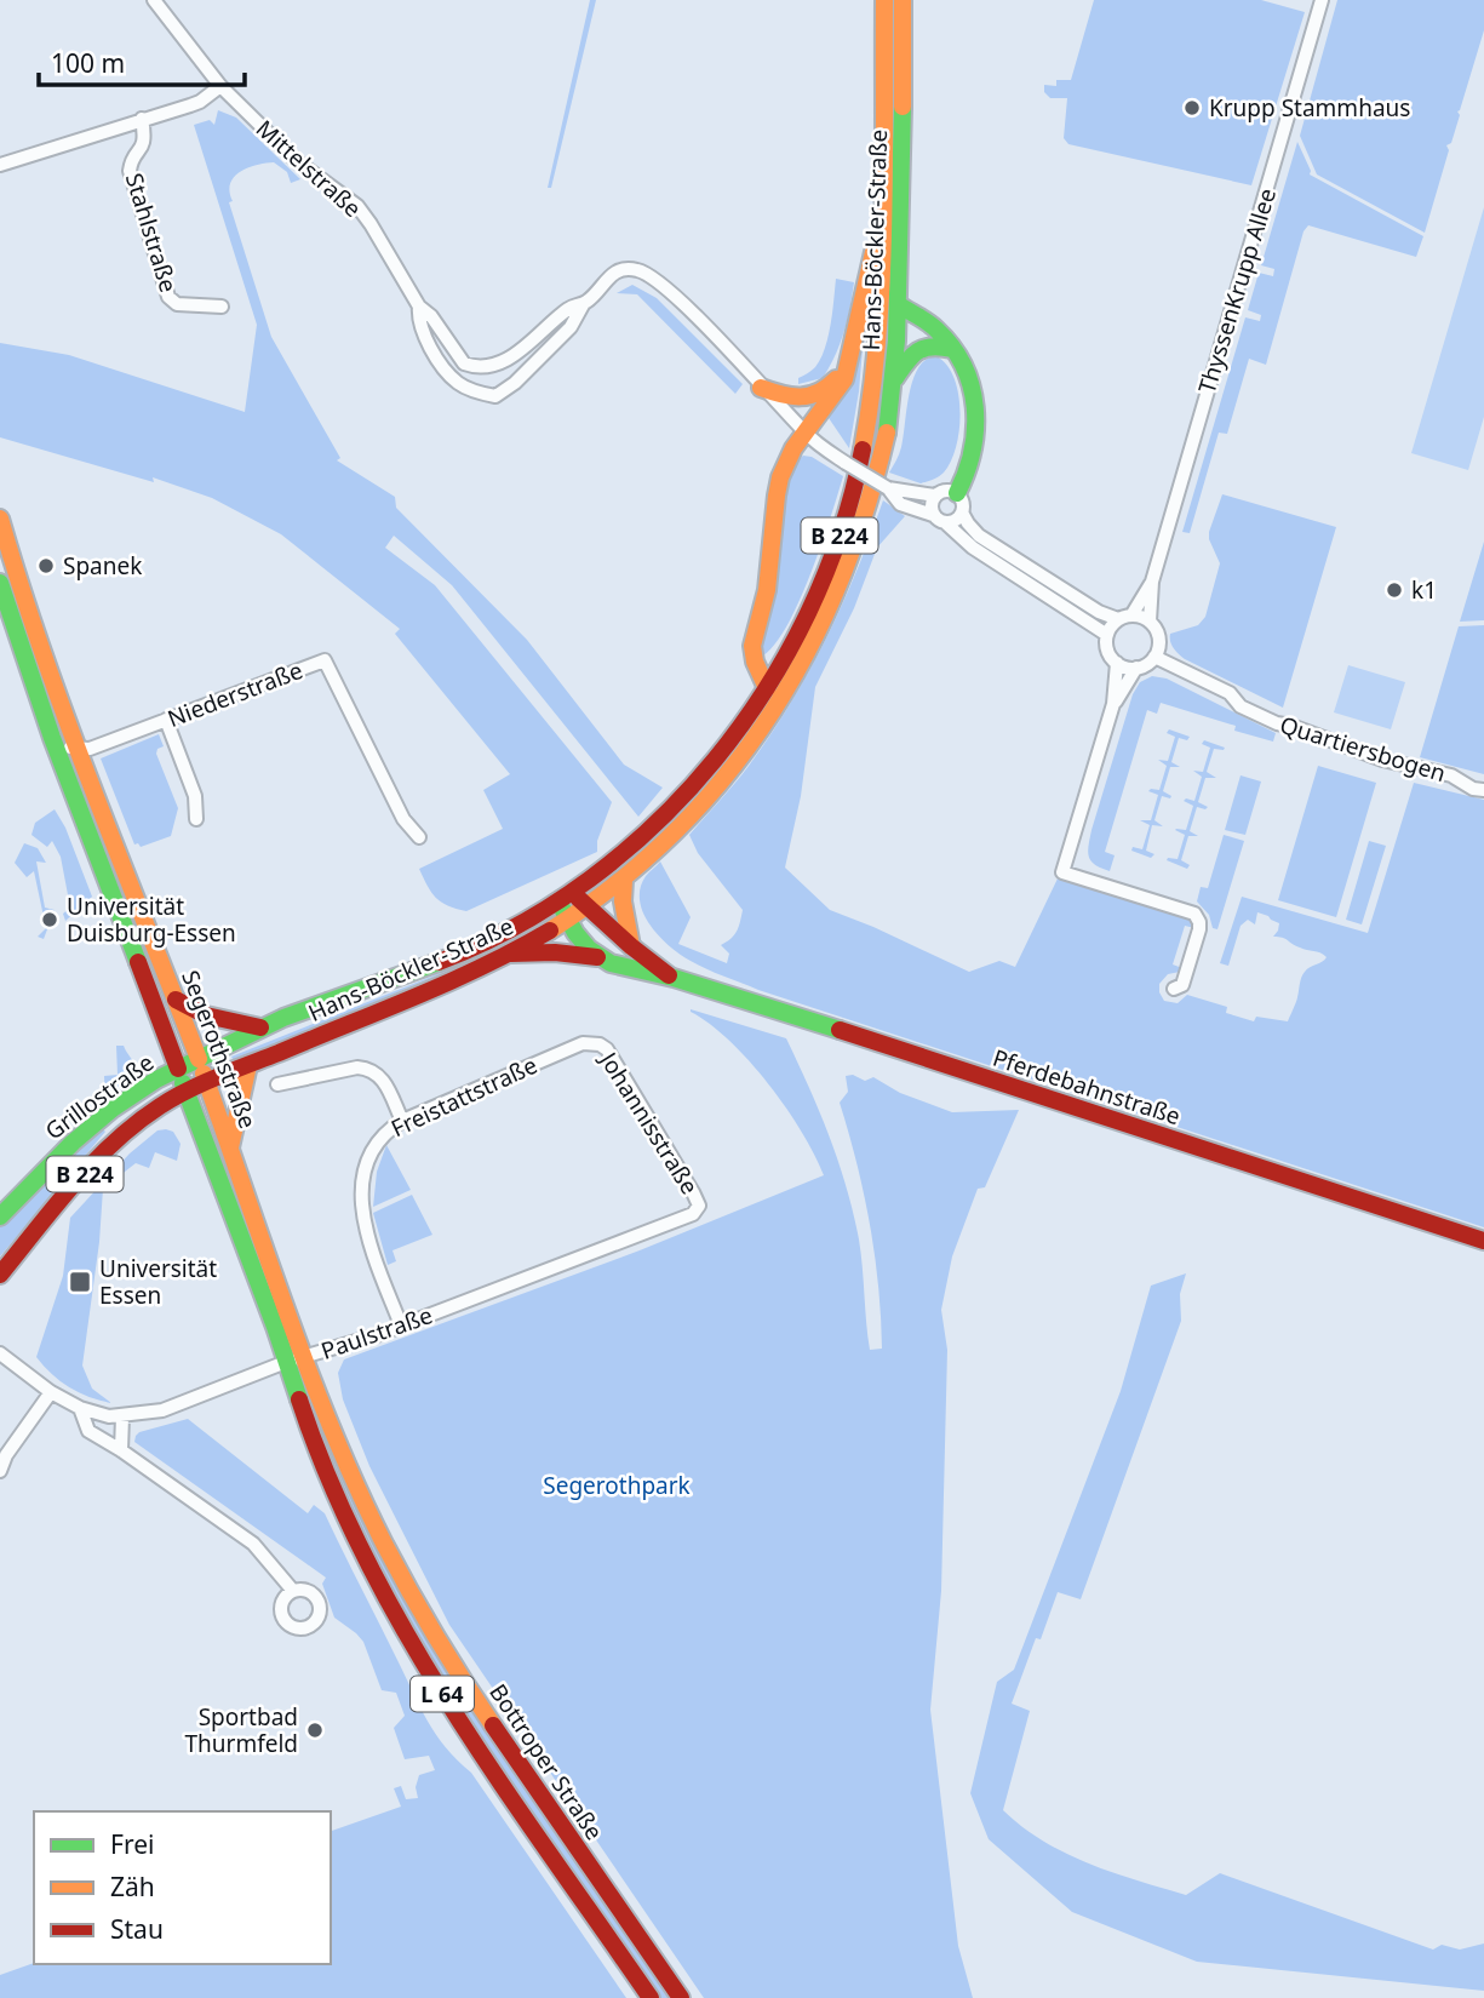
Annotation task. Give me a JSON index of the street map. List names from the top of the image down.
{
  "streets": {
    "main road": [
      "Hans-Böckler-Straße",
      "B 224",
      "Segerothstraße",
      "Pferdebahnstraße",
      "Grillostraße",
      "L 64",
      "Bottroper Straße"
    ],
    "street": [
      "Mittelstraße",
      "Stahlstraße",
      "ThyssenKrupp Allee",
      "Niederstraße",
      "Quartiersbogen",
      "Freistattstraße",
      "Johannisstraße",
      "Paulstraße"
    ]
  },
  "crossings": [
    ["Hans-Böckler-Straße", "Segerothstraße"],
    ["Hans-Böckler-Straße", "Pferdebahnstraße"],
    ["Hans-Böckler-Straße", "Grillostraße"],
    ["ThyssenKrupp Allee", "Quartiersbogen"],
    ["Niederstraße", "Segerothstraße"],
    ["Segerothstraße", "Grillostraße"],
    ["Segerothstraße", "Paulstraße"],
    ["Segerothstraße", "L 64"],
    ["Segerothstraße", "Bottroper Straße"],
    ["Freistattstraße", "Johannisstraße"],
    ["Freistattstraße", "Paulstraße"],
    ["Johannisstraße", "Paulstraße"],
    ["Paulstraße", "L 64"],
    ["Paulstraße", "Bottroper Straße"]
  ],
  "parks": ["Segerothpark"],
  "places": {
    "other": [
      "Krupp Stammhaus",
      "Spanek",
      "k1",
      "Universität Duisburg-Essen",
      "Sportbad Thurmfeld"
    ],
    "transit": ["Universität Essen"]
  },
  "legend": ["Frei", "Zäh", "Stau"],
  "scale_bar": "100 m"
}
